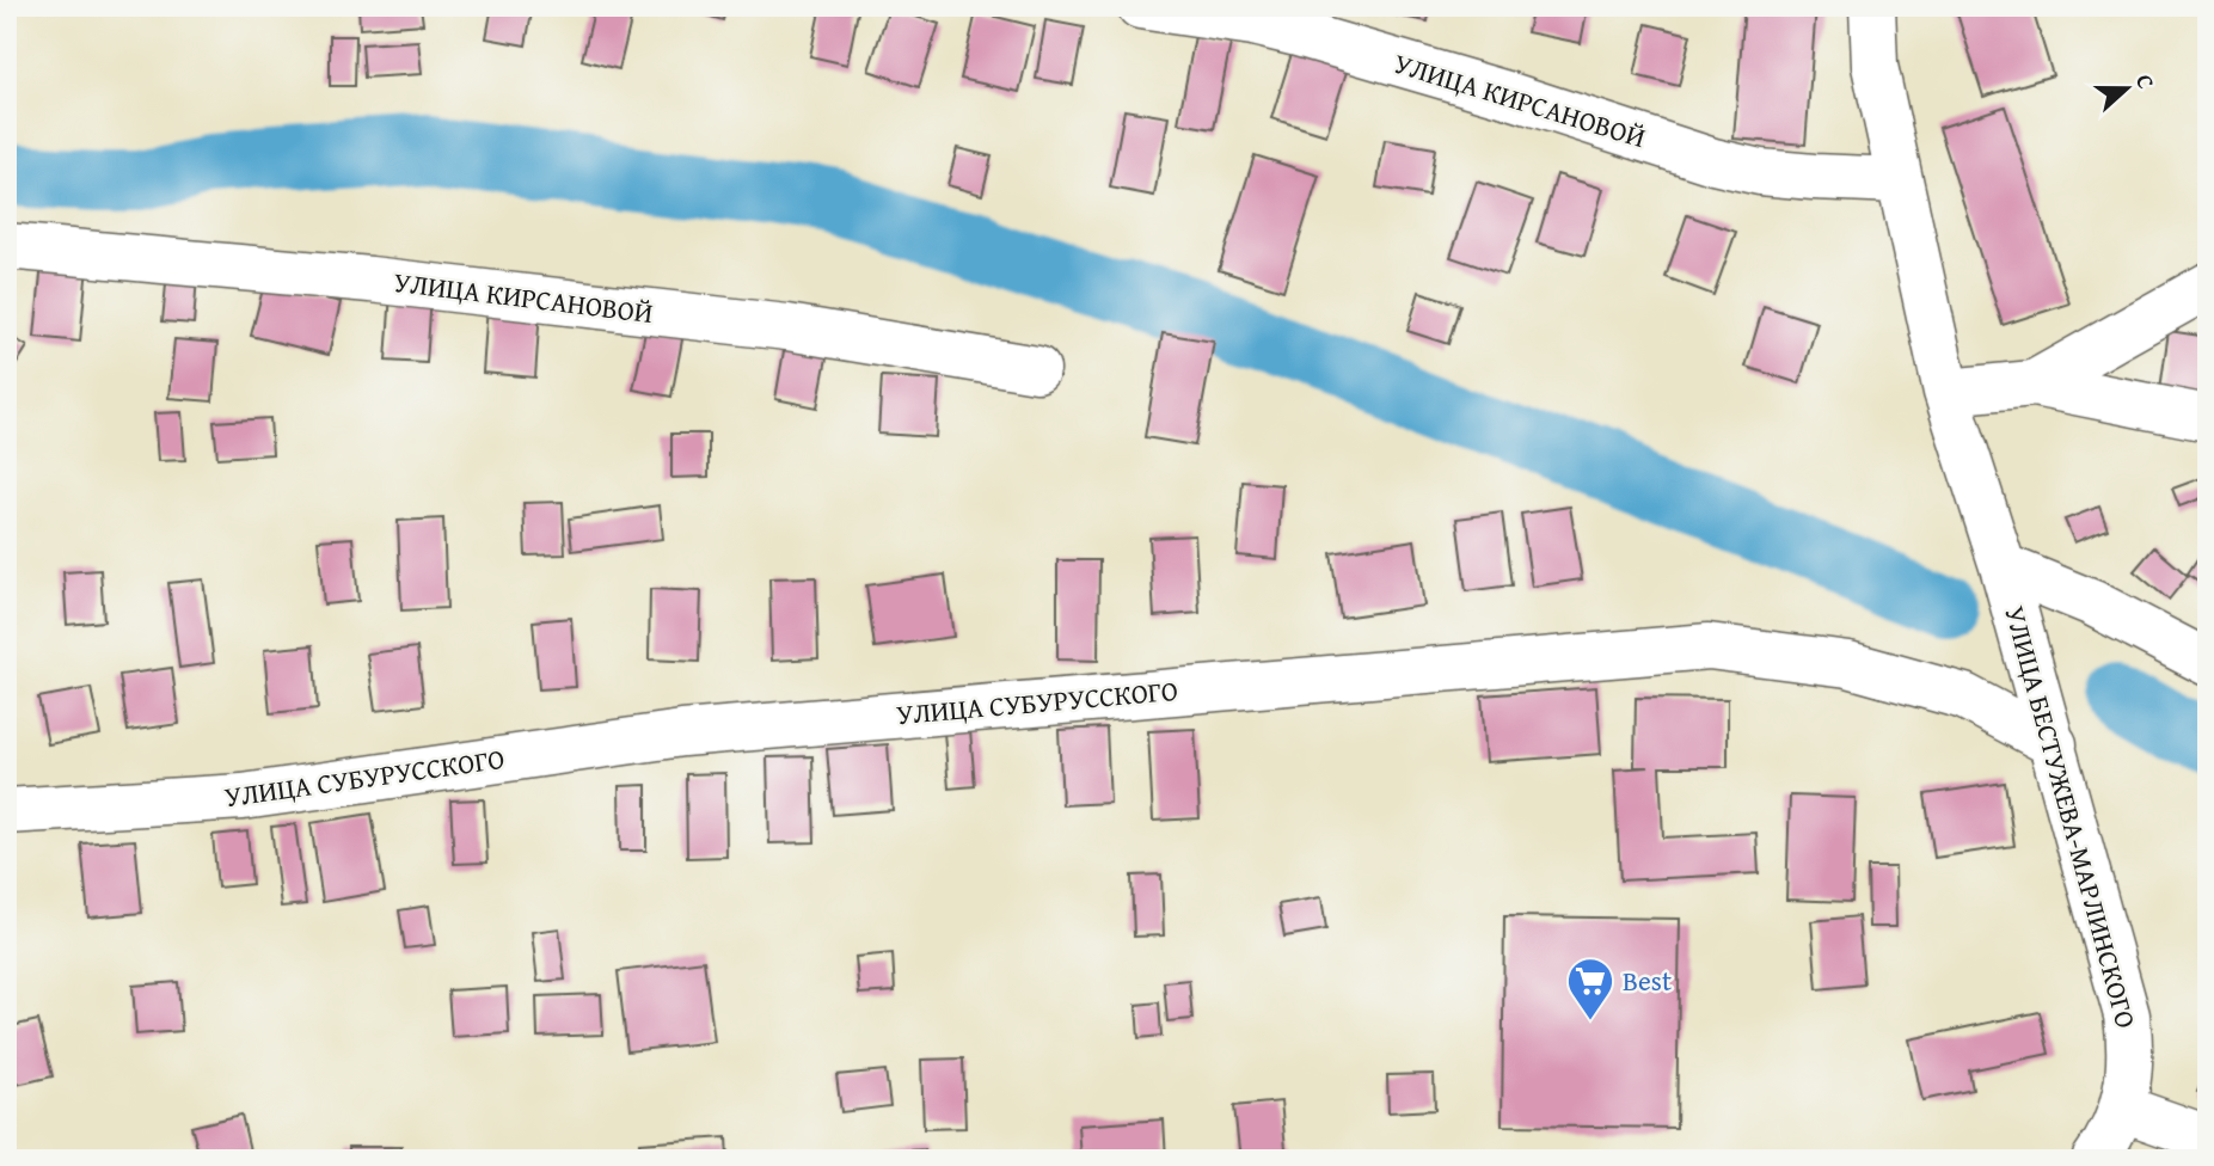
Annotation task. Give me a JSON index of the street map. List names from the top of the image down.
{
  "streets": {
    "street": ["УЛИЦА КИРСАНОВОЙ", "УЛИЦА СУБУРУССКОГО", "УЛИЦА БЕСТУЖЕВА-МАРЛИНСКОГО"]
  },
  "crossings": [
    ["УЛИЦА КИРСАНОВОЙ", "УЛИЦА БЕСТУЖЕВА-МАРЛИНСКОГО"],
    ["УЛИЦА СУБУРУССКОГО", "УЛИЦА БЕСТУЖЕВА-МАРЛИНСКОГО"]
  ],
  "places": {
    "supermarket": ["Best"]
  },
  "north": "right"
}
